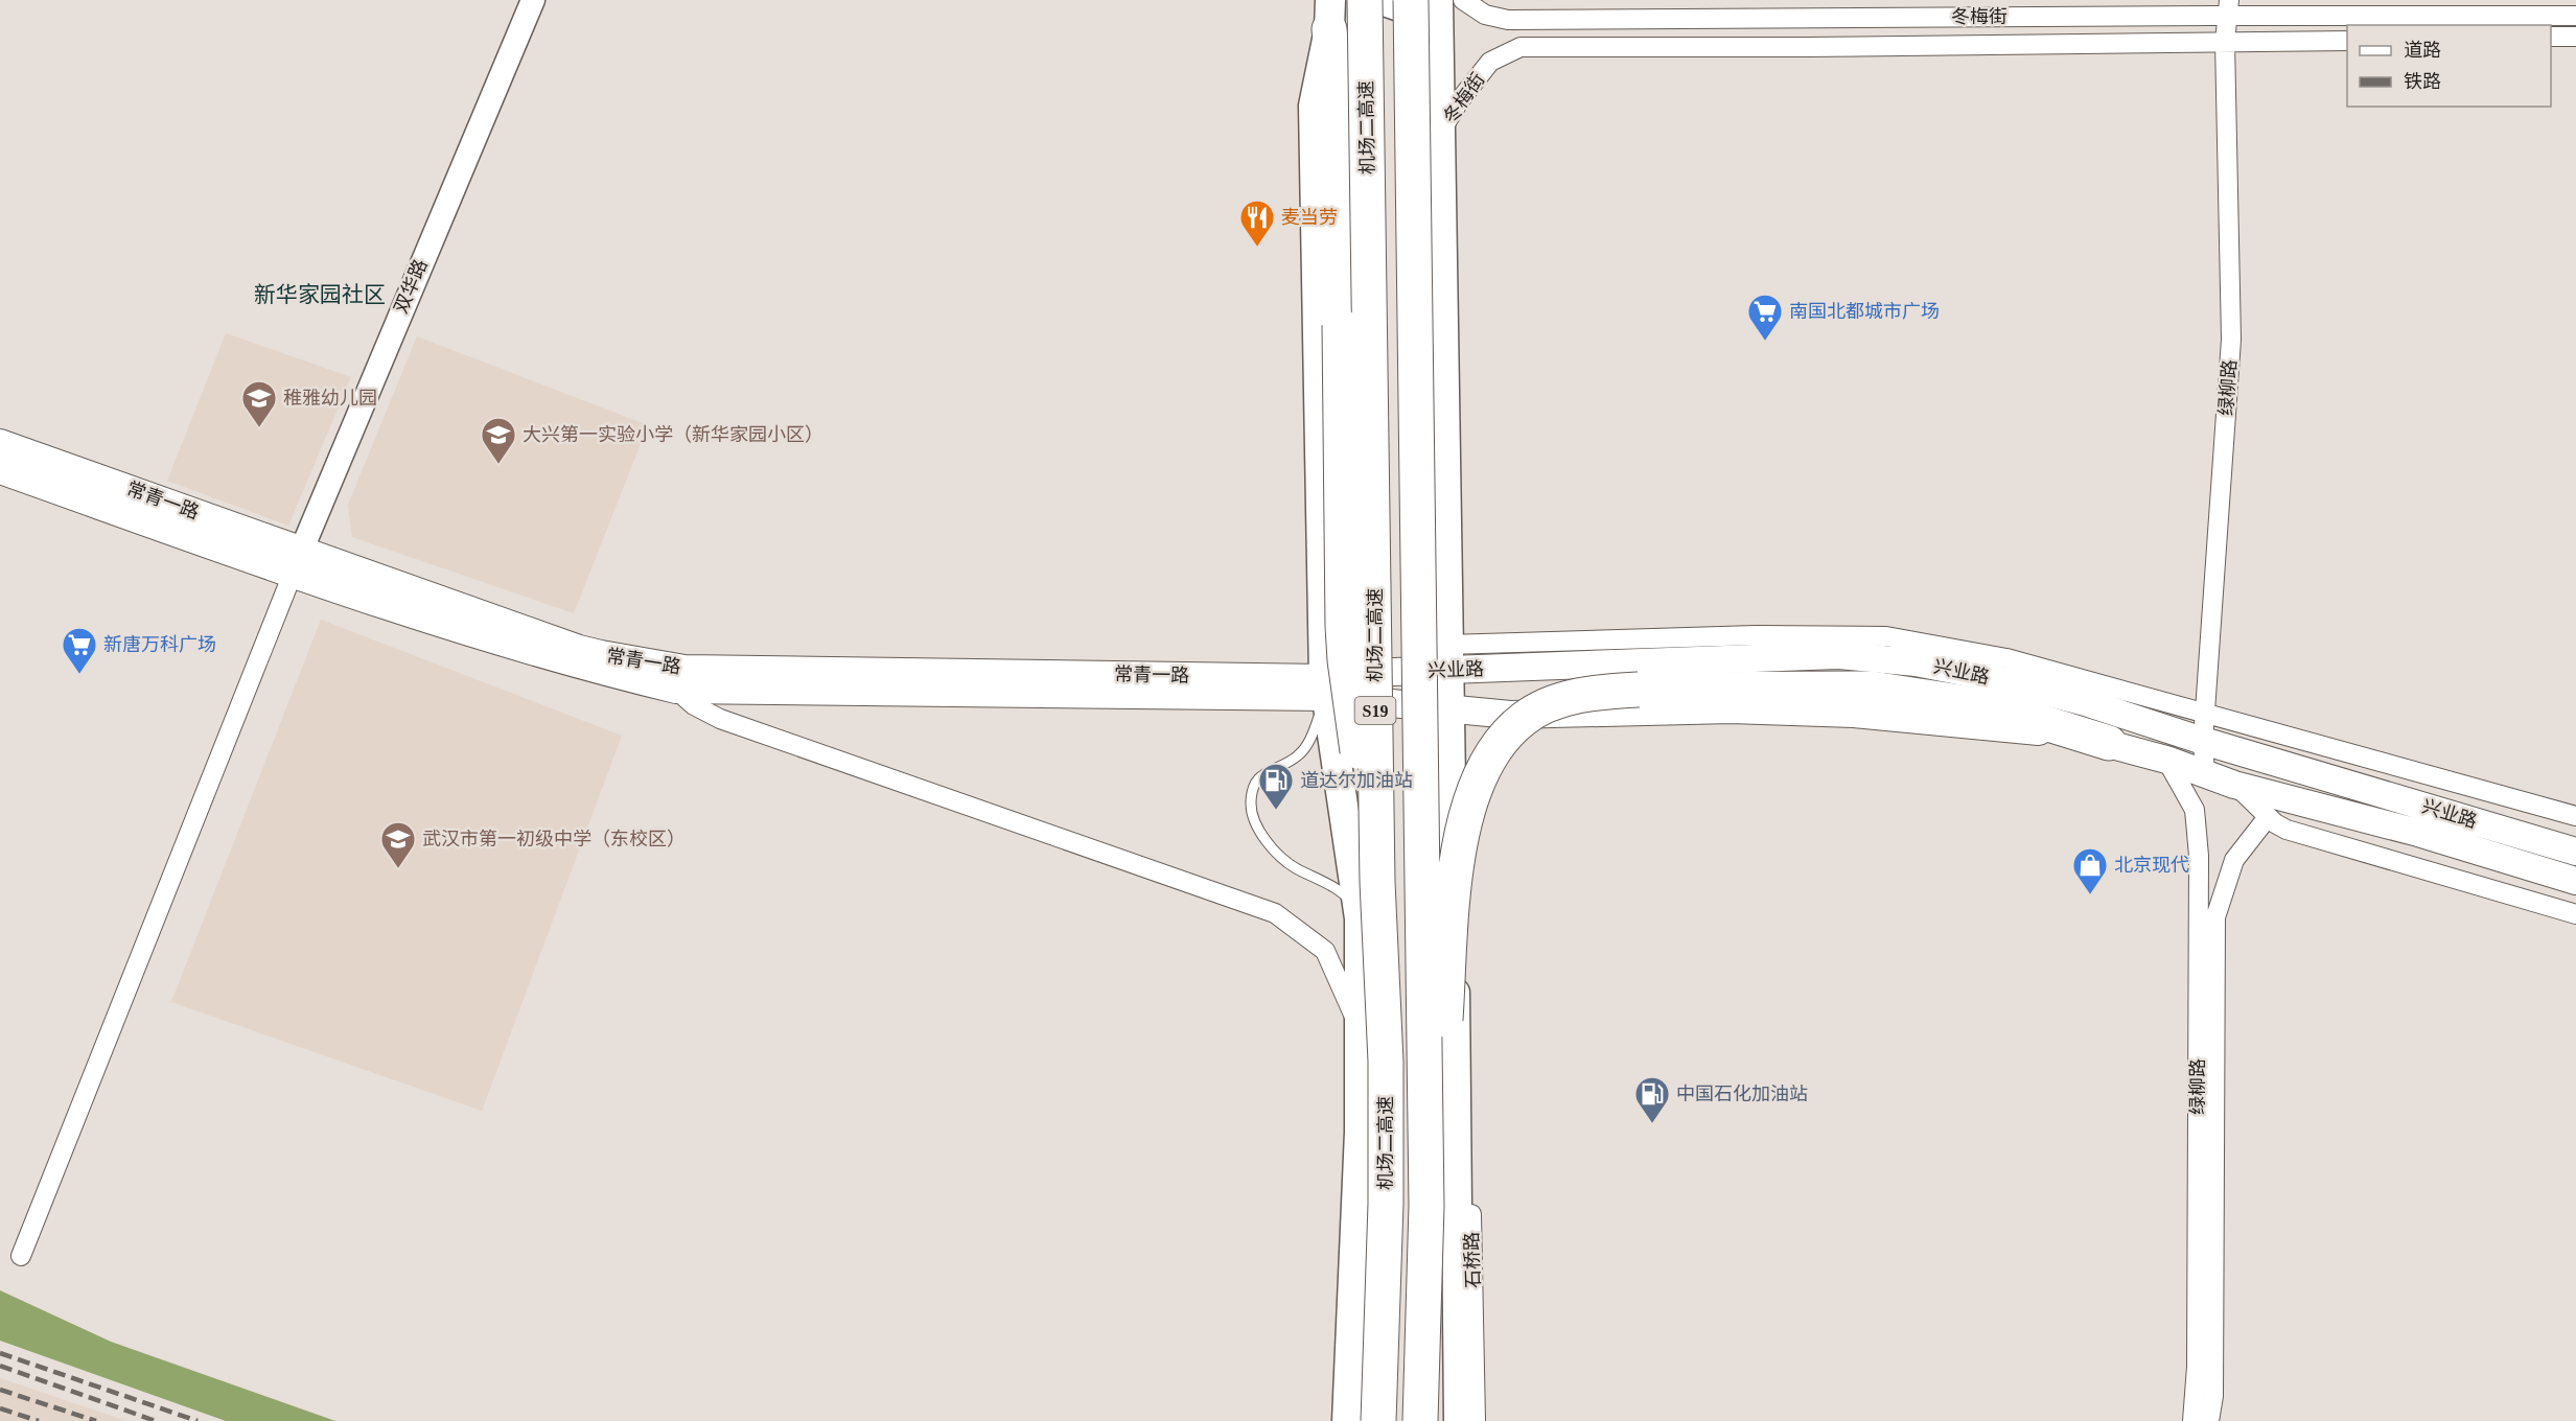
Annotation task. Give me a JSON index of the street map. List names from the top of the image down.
{
  "streets": {
    "highway": ["机场二高速", "S19"],
    "main road": ["常青一路", "兴业路"],
    "street": [
      "冬梅街",
      "双华路",
      "绿柳路",
      "石桥路"
    ]
  },
  "crossings": [
    ["冬梅街", "绿柳路"],
    ["双华路", "常青一路"],
    ["绿柳路", "兴业路"],
    ["常青一路", "兴业路"]
  ],
  "districts": ["新华家园社区"],
  "places": {
    "restaurant": ["麦当劳"],
    "supermarket": ["南国北都城市广场", "新唐万科广场"],
    "school or university": ["稚雅幼儿园", "大兴第一实验小学（新华家园小区）", "武汉市第一初级中学（东校区）"],
    "fuel station": ["道达尔加油站", "中国石化加油站"],
    "shop": ["北京现代"]
  },
  "legend": ["道路", "铁路"]
}
